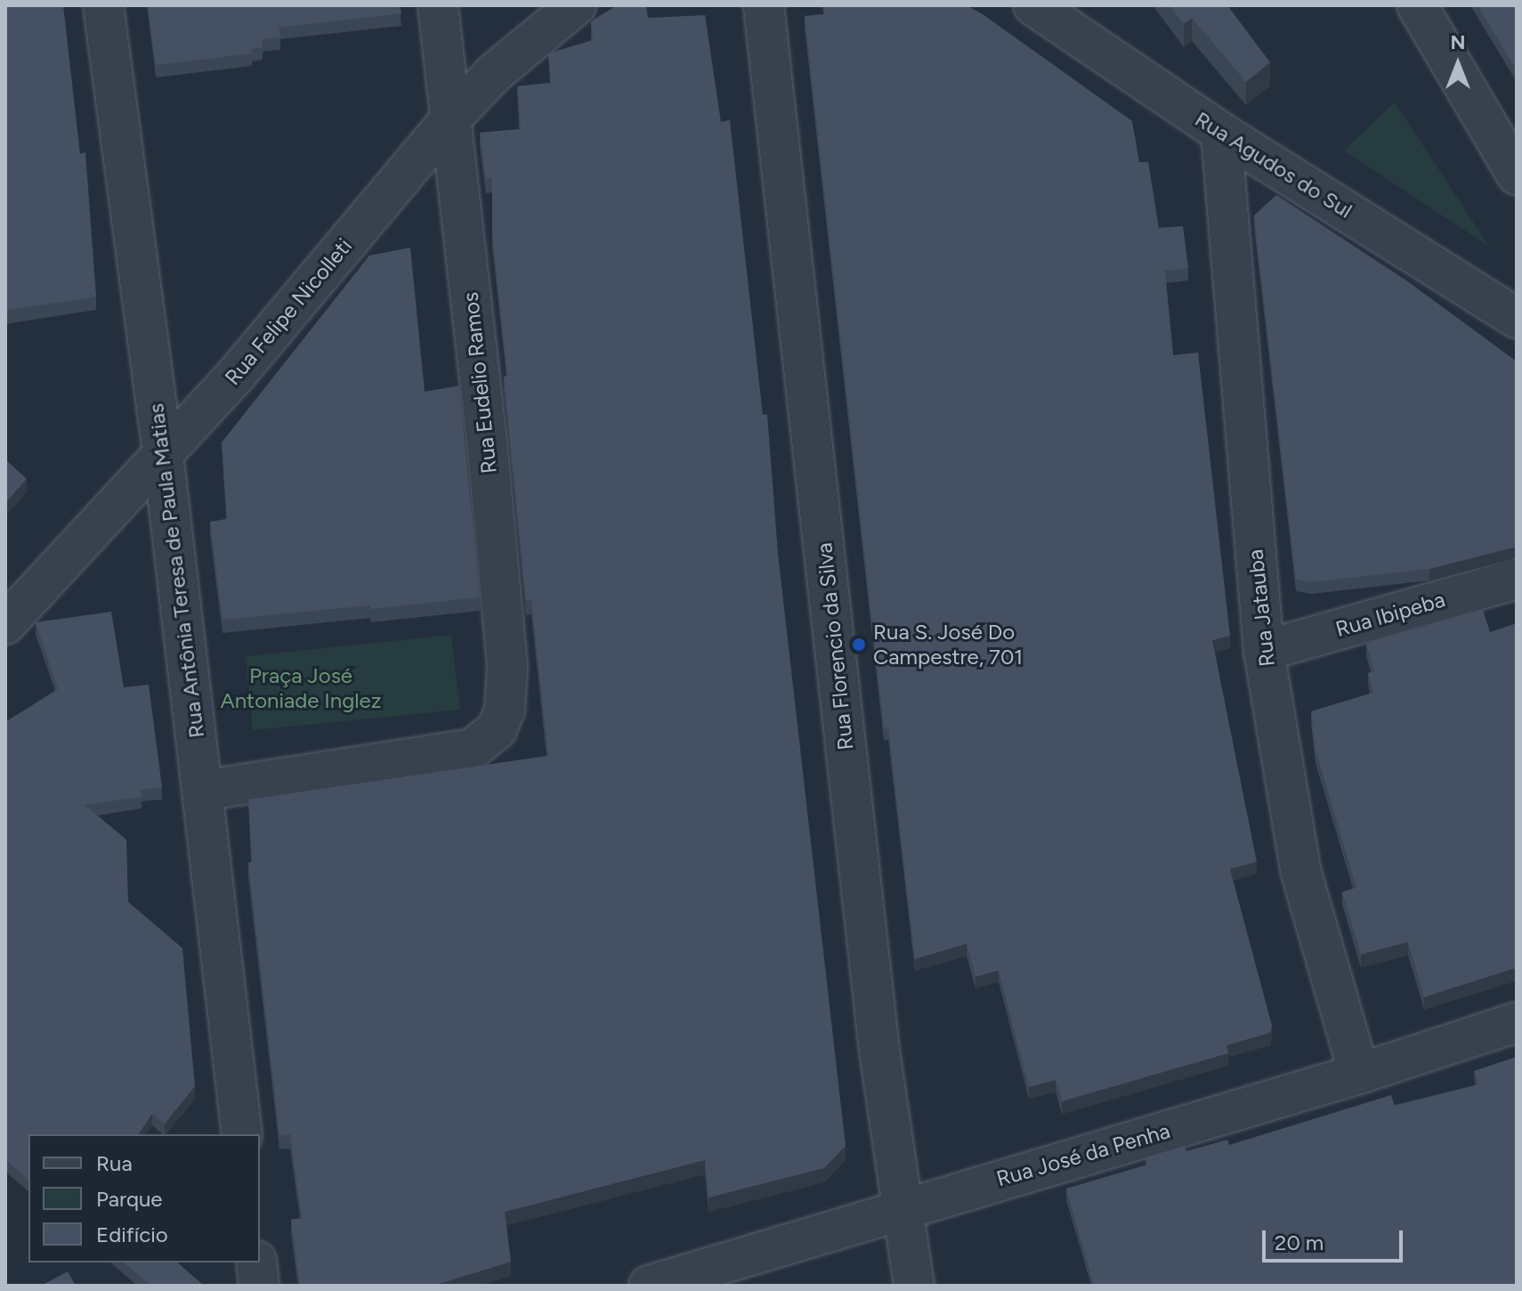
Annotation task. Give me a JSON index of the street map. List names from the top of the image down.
{
  "streets": {
    "street": [
      "Rua Agudos do Sul",
      "Rua Felipe Nicolleti",
      "Rua Eudelio Ramos",
      "Rua Antônia Teresa de Paula Matias",
      "Rua Jatauba",
      "Rua Ibipeba",
      "Rua Florencio da Silva",
      "Rua José da Penha"
    ]
  },
  "crossings": [
    ["Rua Agudos do Sul", "Rua Jatauba"],
    ["Rua Felipe Nicolleti", "Rua Eudelio Ramos"],
    ["Rua Felipe Nicolleti", "Rua Antônia Teresa de Paula Matias"],
    ["Rua Eudelio Ramos", "Rua Antônia Teresa de Paula Matias"],
    ["Rua Jatauba", "Rua Ibipeba"],
    ["Rua Jatauba", "Rua José da Penha"],
    ["Rua Florencio da Silva", "Rua José da Penha"]
  ],
  "parks": ["Praça José Antoniade Inglez"],
  "places": ["Rua S. José Do Campestre, 701"],
  "legend": ["Rua", "Parque", "Edifício"],
  "scale_bar": "20 m",
  "north": "top"
}
